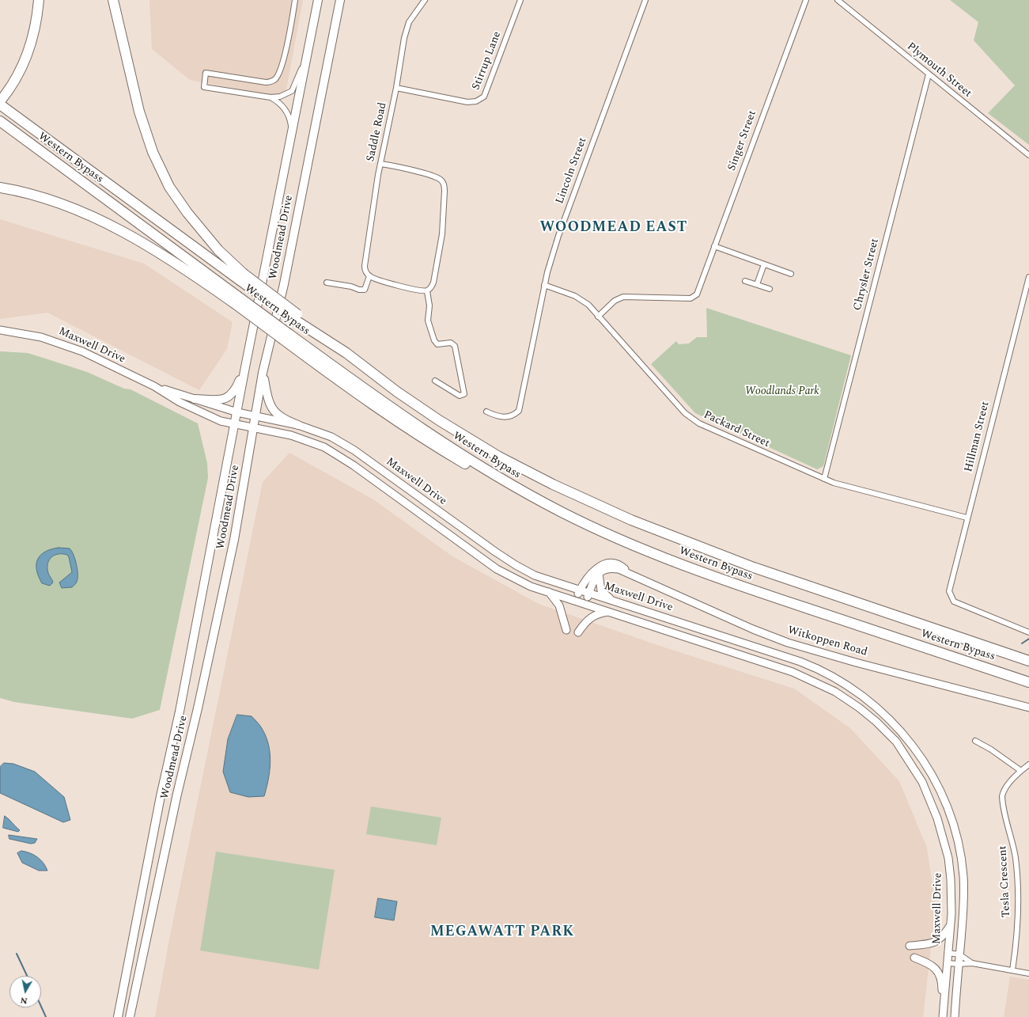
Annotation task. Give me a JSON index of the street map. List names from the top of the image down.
{
  "streets": {
    "highway": ["Western Bypass"],
    "main road": ["Woodmead Drive", "Maxwell Drive", "Witkoppen Road"],
    "street": [
      "Stirrup Lane",
      "Plymouth Street",
      "Saddle Road",
      "Singer Street",
      "Lincoln Street",
      "Chrysler Street",
      "Packard Street",
      "Hillman Street",
      "Tesla Crescent"
    ]
  },
  "crossings": [
    ["Stirrup Lane", "Saddle Road"],
    ["Plymouth Street", "Chrysler Street"],
    ["Singer Street", "Packard Street"],
    ["Lincoln Street", "Packard Street"],
    ["Woodmead Drive", "Maxwell Drive"],
    ["Chrysler Street", "Packard Street"],
    ["Maxwell Drive", "Witkoppen Road"],
    ["Packard Street", "Hillman Street"]
  ],
  "districts": ["WOODMEAD EAST", "MEGAWATT PARK"],
  "parks": ["Woodlands Park"],
  "north": "bottom"
}
